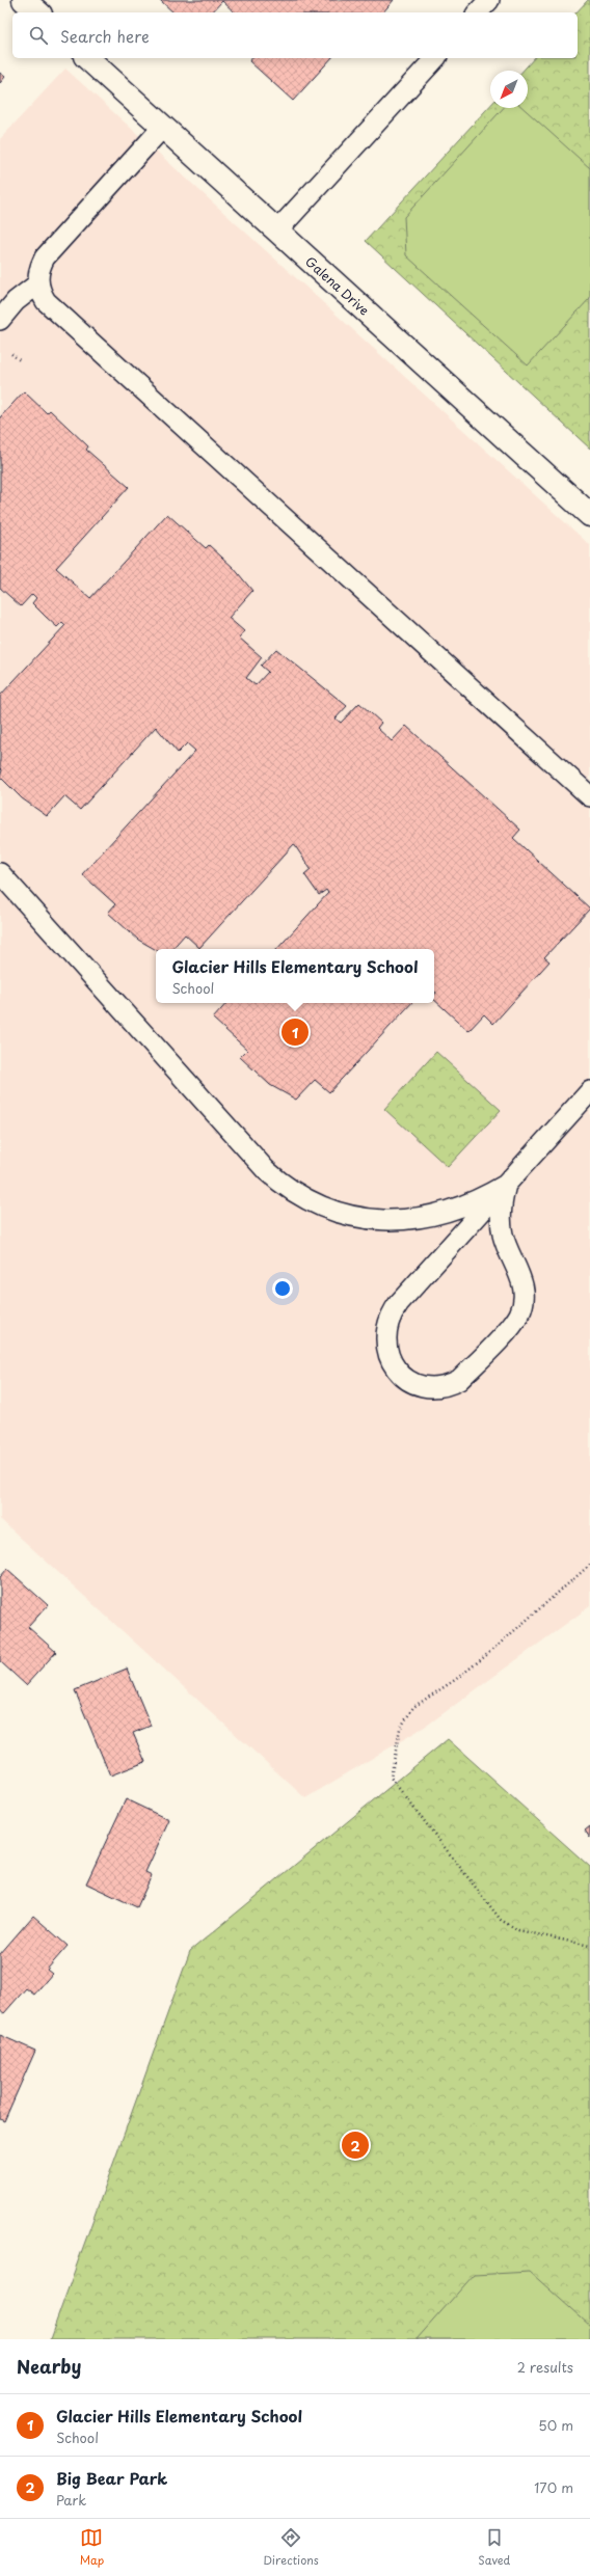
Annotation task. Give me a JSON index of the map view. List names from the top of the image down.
{
  "streets": {
    "street": ["Galena Drive"]
  },
  "north": "bottom left",
  "page": {
    "search": "Search here",
    "popup": ["Glacier Hills Elementary School", "School"],
    "pins": ["1", "2"],
    "heading": ["Nearby", "2 results"],
    "list": [
      {
        "mark": "1",
        "name": "Glacier Hills Elementary School",
        "note": "School",
        "value": "50 m"
      },
      {
        "mark": "2",
        "name": "Big Bear Park",
        "note": "Park",
        "value": "170 m"
      }
    ],
    "nav": ["Map", "Directions", "Saved"]
  }
}
